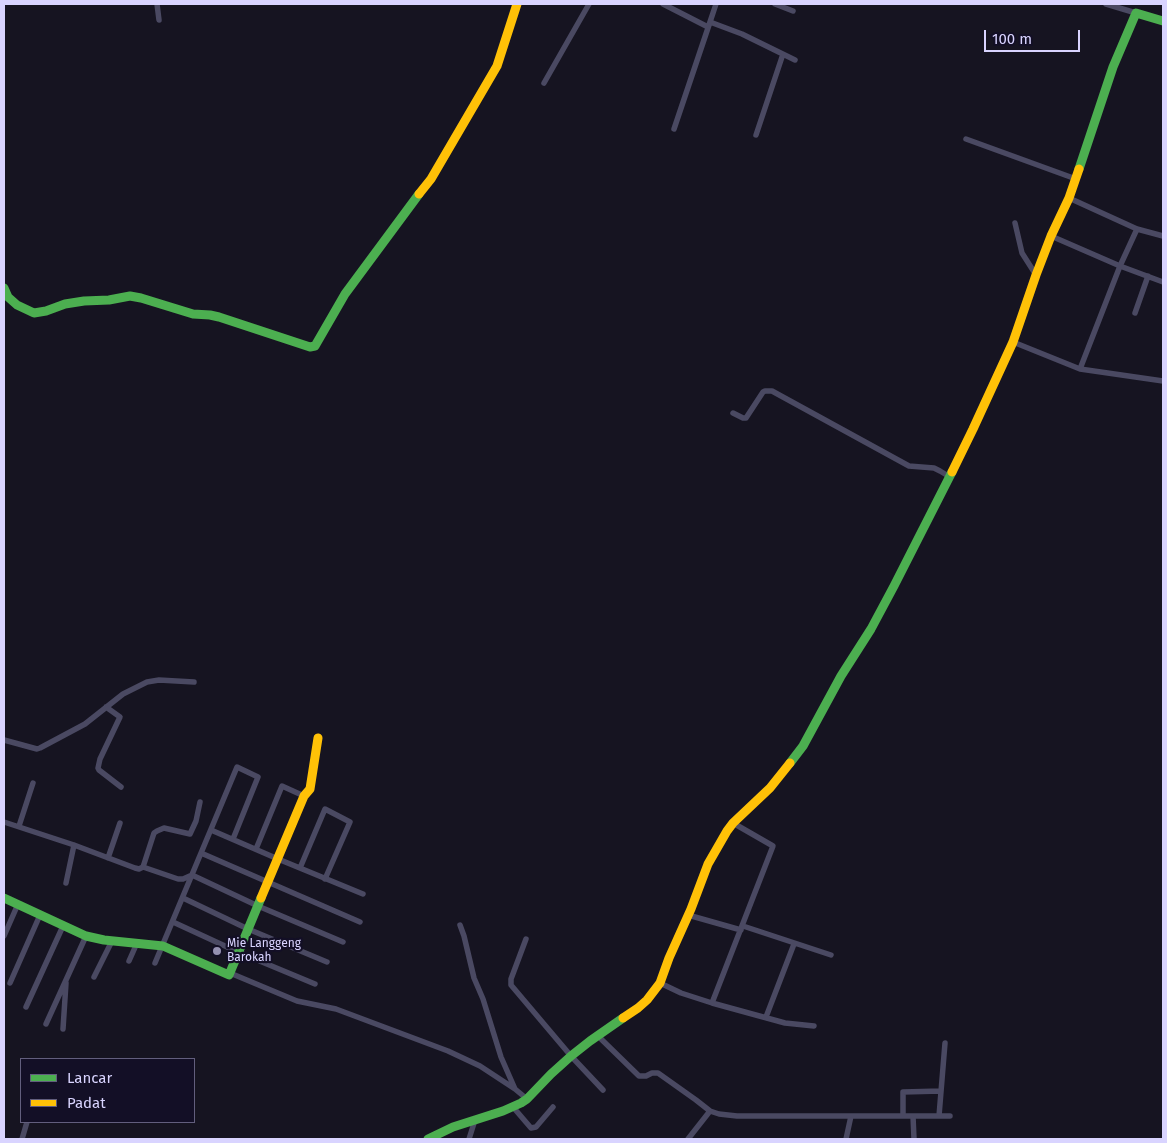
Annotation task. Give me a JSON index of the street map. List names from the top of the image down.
{
  "places": ["Mie Langgeng Barokah"],
  "legend": ["Lancar", "Padat"],
  "scale_bar": "100 m"
}
